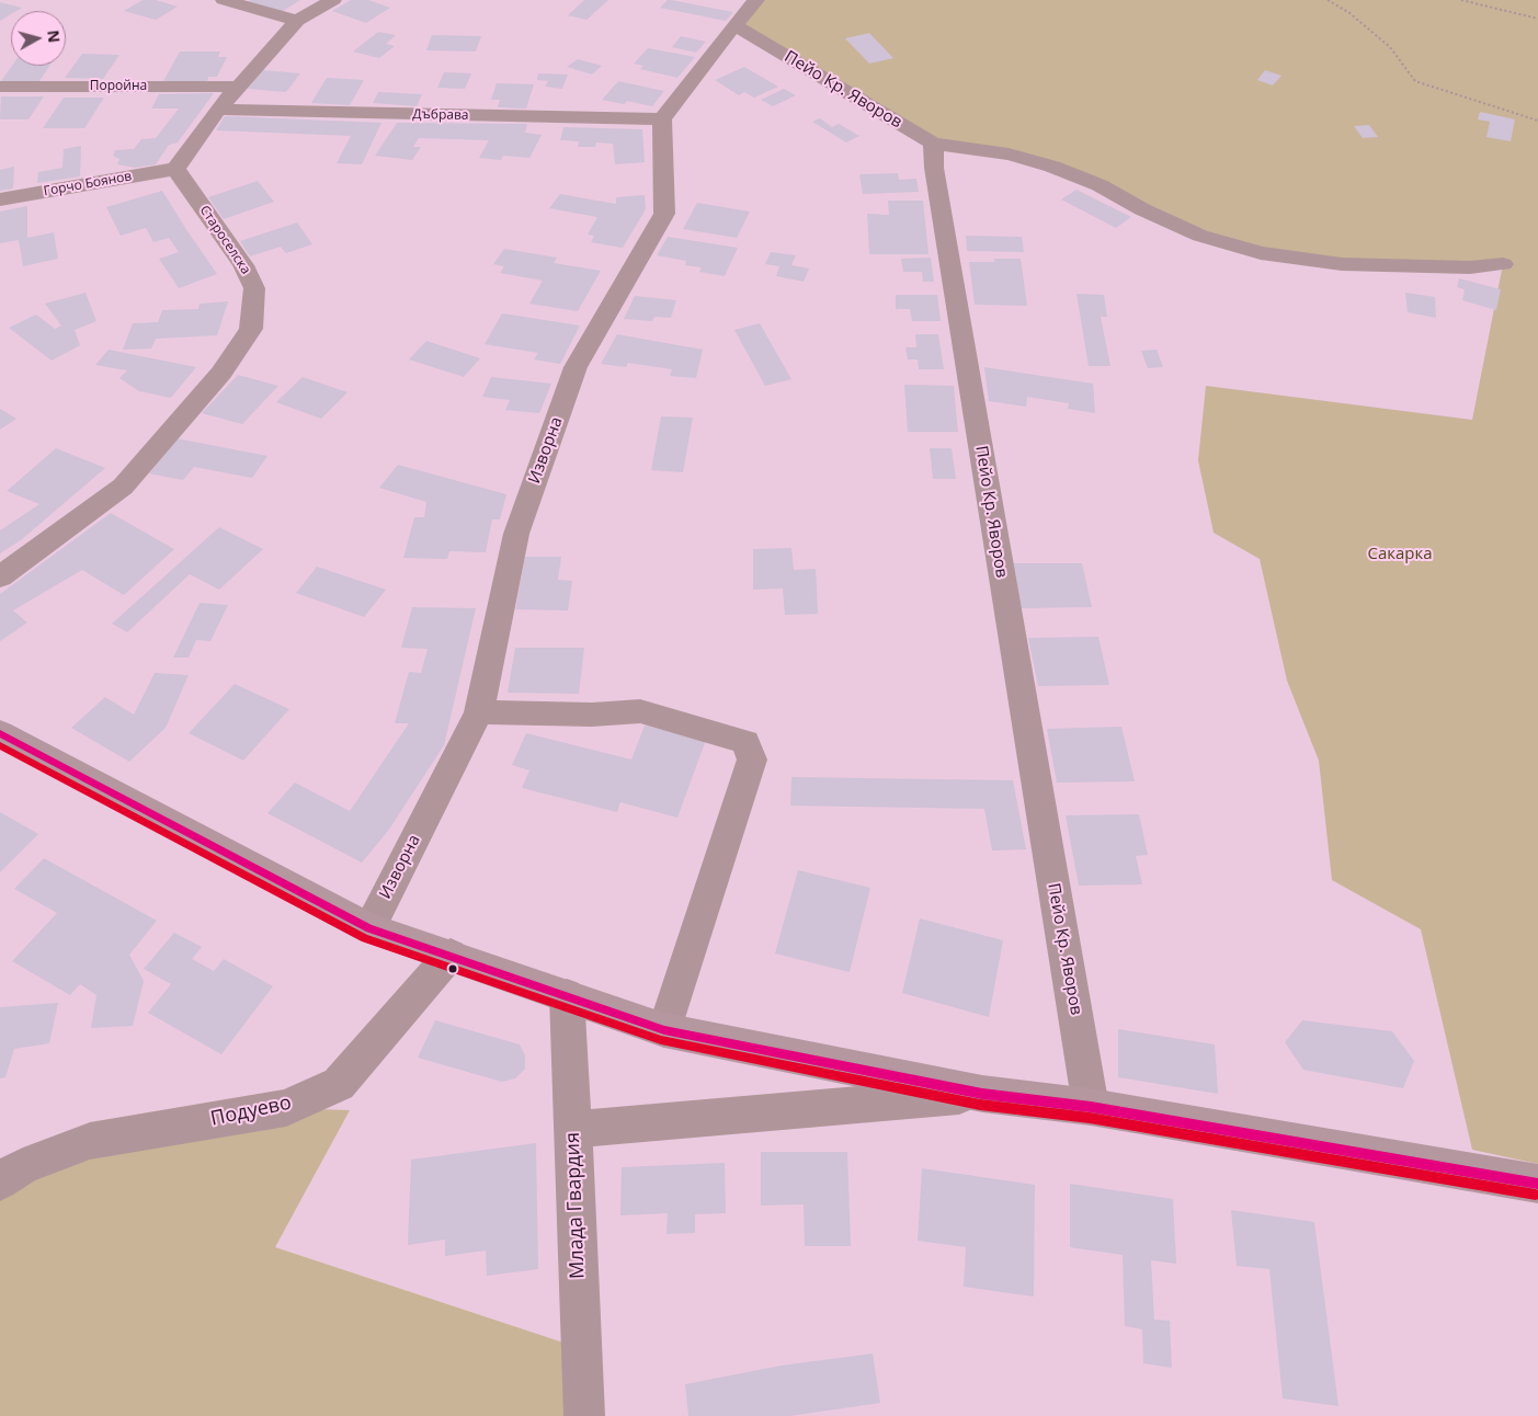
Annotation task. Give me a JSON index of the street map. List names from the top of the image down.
{
  "streets": {
    "street": [
      "Поройна",
      "Пейо Кр. Яворов",
      "Дъбрава",
      "Горчо Боянов",
      "Староселска",
      "Изворна",
      "Подуево",
      "Млада Гвардия"
    ]
  },
  "crossings": [
    ["Дъбрава", "Изворна"],
    ["Горчо Боянов", "Староселска"]
  ],
  "parks": ["Сакарка"],
  "north": "right"
}
